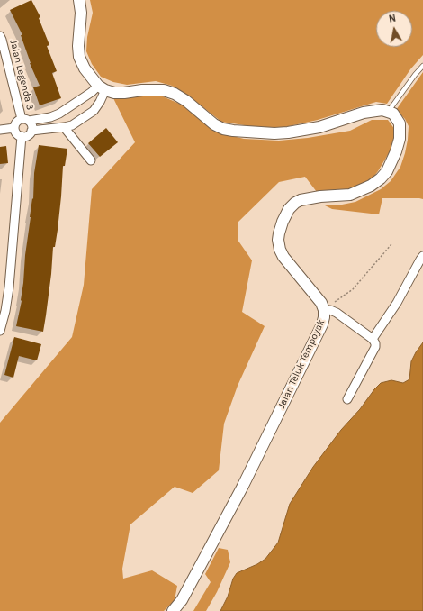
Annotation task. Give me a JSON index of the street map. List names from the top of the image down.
{
  "streets": {
    "street": ["Jalan Legenda 3", "Jalan Teluk Tempoyak"]
  },
  "north": "top"
}
